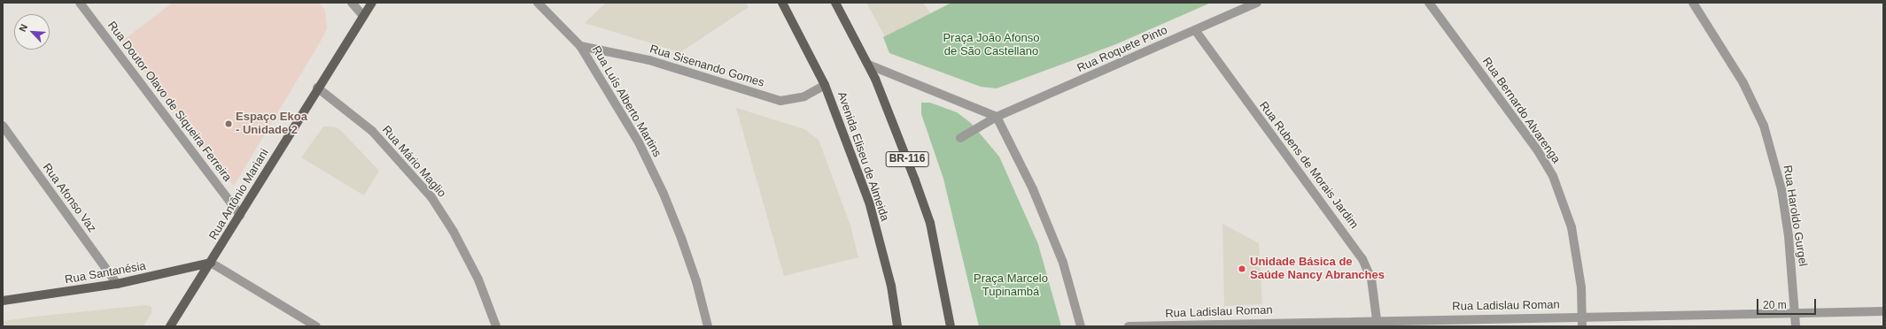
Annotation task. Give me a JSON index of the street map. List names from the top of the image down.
{
  "streets": {
    "main road": [
      "Avenida Eliseu de Almeida",
      "BR-116",
      "Rua Antônio Mariani",
      "Rua Santanésia"
    ],
    "street": [
      "Rua Roquete Pinto",
      "Rua Sisenando Gomes",
      "Rua Doutor Olavo de Siqueira Ferreira",
      "Rua Luís Alberto Martins",
      "Rua Bernardo Alvarenga",
      "Rua Mário Maglio",
      "Rua Rubens de Morais Jardim",
      "Rua Afonso Vaz",
      "Rua Haroldo Gurgel",
      "Rua Ladislau Roman"
    ]
  },
  "crossings": [
    ["Rua Roquete Pinto", "Rua Rubens de Morais Jardim"],
    ["Rua Sisenando Gomes", "Rua Luís Alberto Martins"],
    ["Rua Sisenando Gomes", "Avenida Eliseu de Almeida"],
    ["Rua Doutor Olavo de Siqueira Ferreira", "Rua Antônio Mariani"],
    ["Rua Bernardo Alvarenga", "Rua Ladislau Roman"],
    ["Rua Mário Maglio", "Rua Antônio Mariani"],
    ["Rua Rubens de Morais Jardim", "Rua Ladislau Roman"],
    ["Rua Antônio Mariani", "Rua Santanésia"],
    ["Rua Afonso Vaz", "Rua Santanésia"],
    ["Rua Haroldo Gurgel", "Rua Ladislau Roman"]
  ],
  "parks": ["Praça João Afonso de São Castellano", "Praça Marcelo Tupinambá"],
  "places": ["Espaço Ekoa - Unidade 2", "Unidade Básica de Saúde Nancy Abranches"],
  "scale_bar": "20 m",
  "north": "top left"
}
